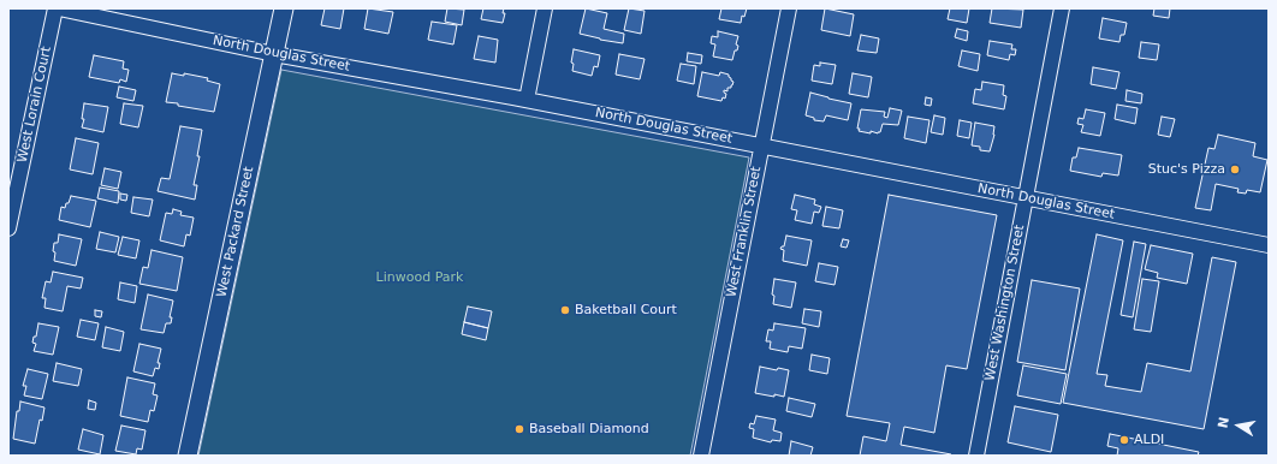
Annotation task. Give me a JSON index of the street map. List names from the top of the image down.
{
  "streets": {
    "street": [
      "North Douglas Street",
      "West Lorain Court",
      "West Packard Street",
      "West Franklin Street",
      "West Washington Street"
    ]
  },
  "crossings": [
    ["North Douglas Street", "West Lorain Court"],
    ["North Douglas Street", "West Packard Street"],
    ["North Douglas Street", "West Franklin Street"],
    ["North Douglas Street", "West Washington Street"]
  ],
  "parks": ["Linwood Park"],
  "places": [
    "Stuc's Pizza",
    "Baketball Court",
    "Baseball Diamond",
    "ALDI"
  ],
  "north": "left"
}
